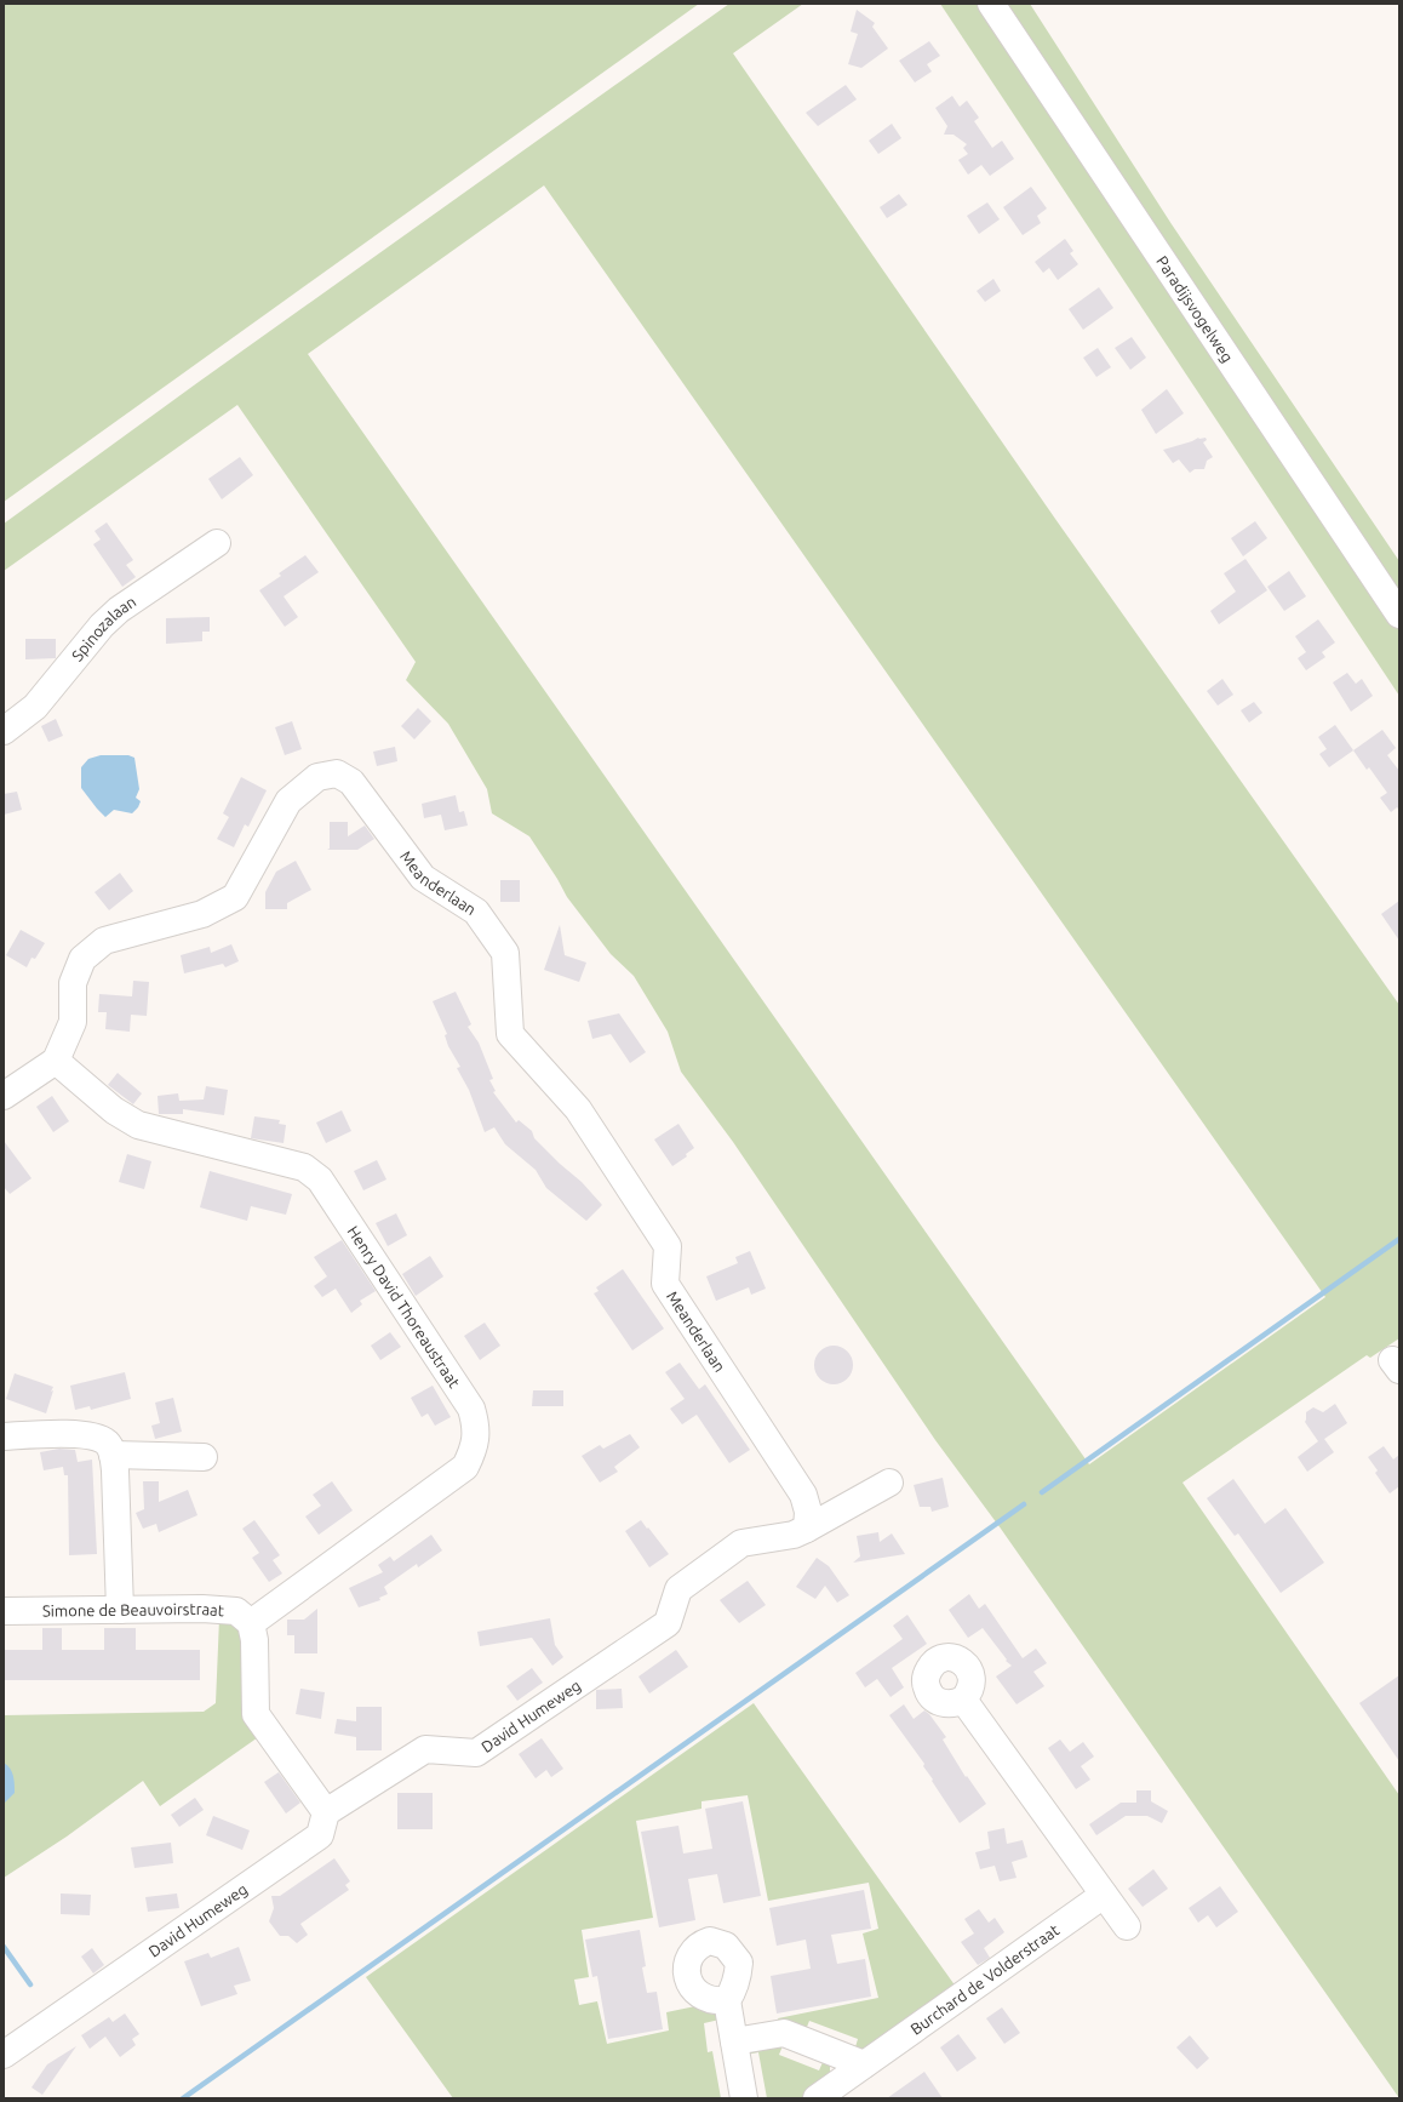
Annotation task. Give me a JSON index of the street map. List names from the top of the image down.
{
  "streets": {
    "street": [
      "Paradijsvogelweg",
      "Spinozalaan",
      "Meanderlaan",
      "Henry David Thoreaustraat",
      "Simone de Beauvoirstraat",
      "David Humeweg",
      "Burchard de Volderstraat"
    ]
  },
  "crossings": [
    ["Meanderlaan", "Henry David Thoreaustraat"],
    ["Meanderlaan", "David Humeweg"],
    ["Henry David Thoreaustraat", "Simone de Beauvoirstraat"]
  ]
}
